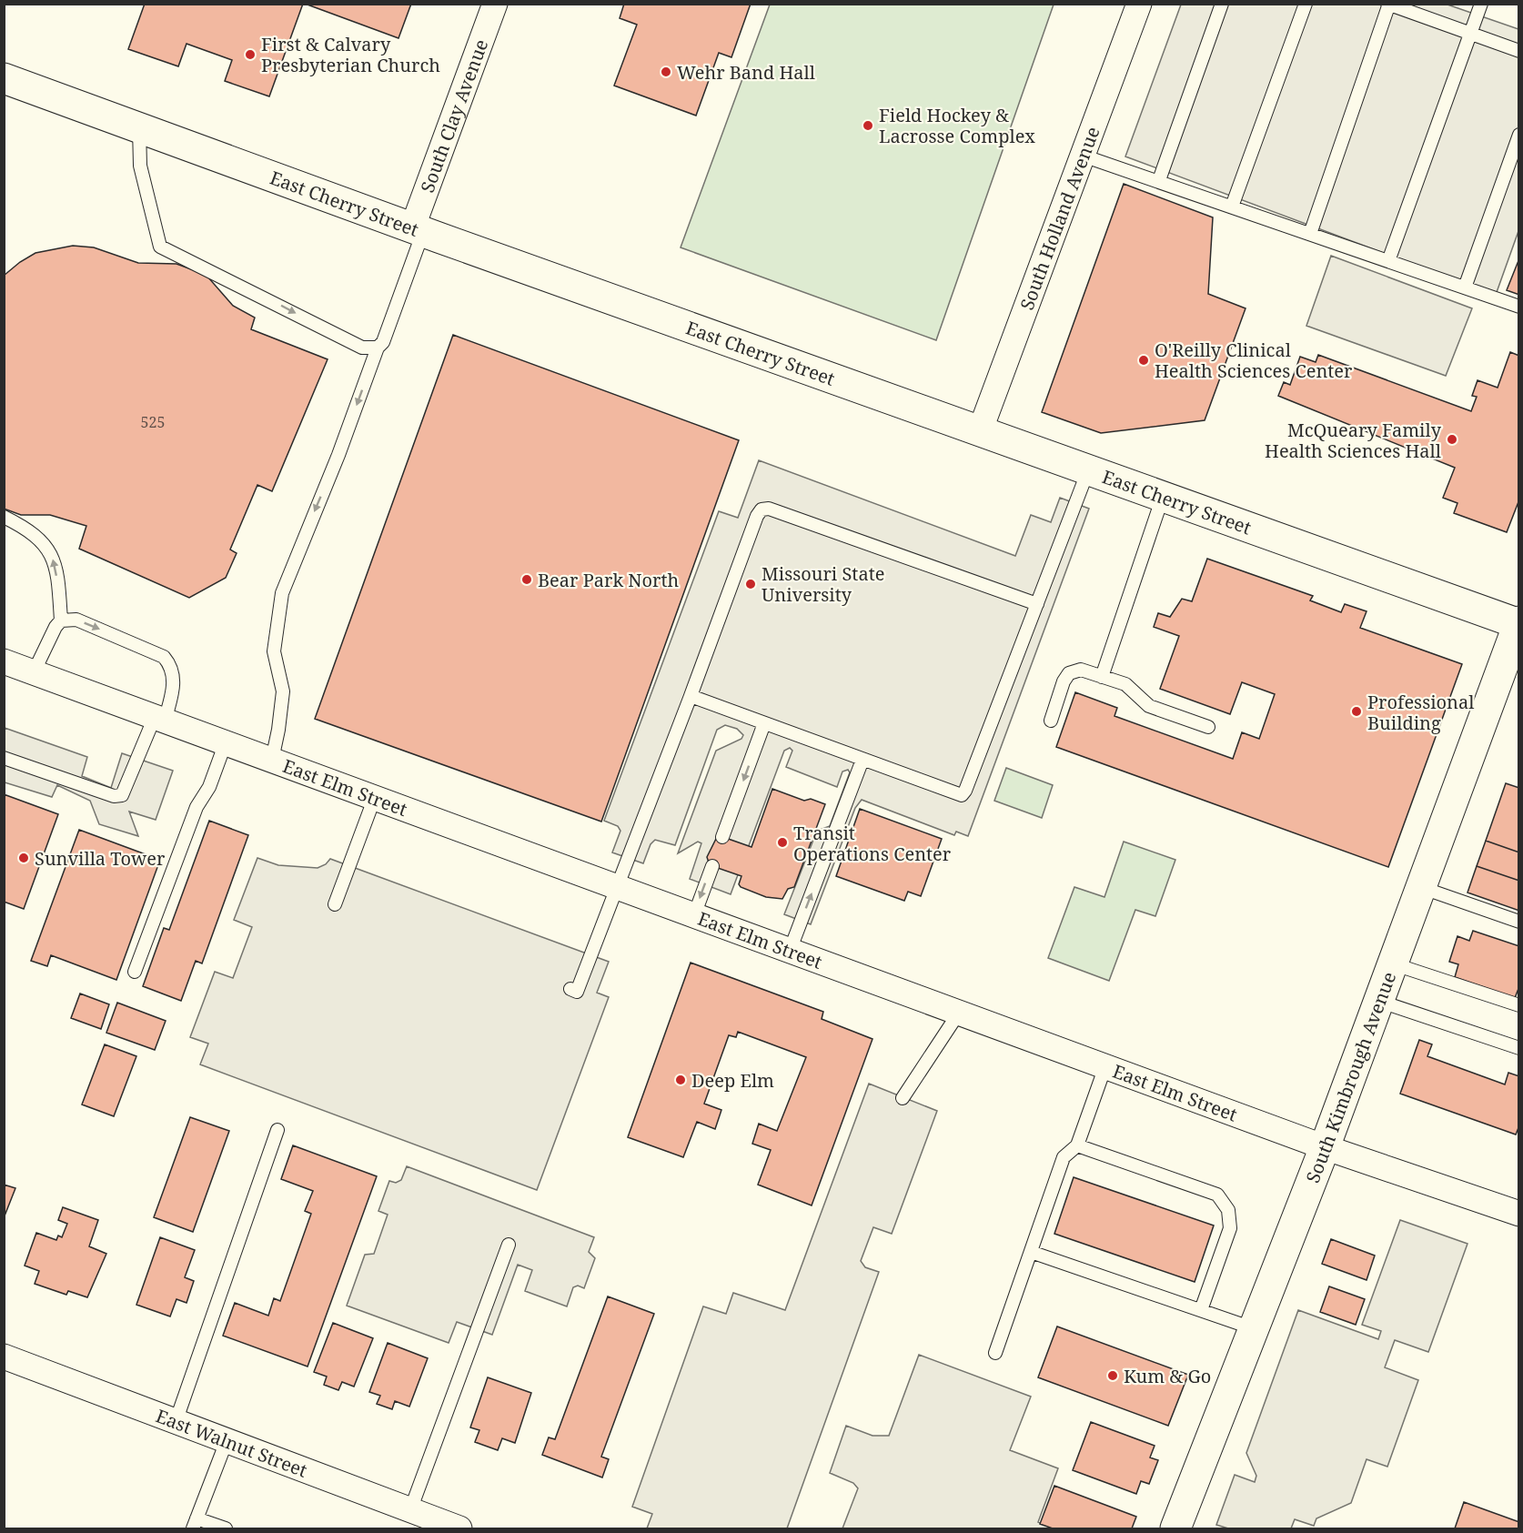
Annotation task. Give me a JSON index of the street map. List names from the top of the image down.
{
  "streets": {
    "street": [
      "South Clay Avenue",
      "East Cherry Street",
      "South Holland Avenue",
      "East Elm Street",
      "South Kimbrough Avenue",
      "East Walnut Street"
    ]
  },
  "crossings": [
    ["South Clay Avenue", "East Cherry Street"],
    ["East Cherry Street", "South Holland Avenue"],
    ["East Cherry Street", "South Kimbrough Avenue"],
    ["East Elm Street", "South Kimbrough Avenue"]
  ],
  "places": [
    "First & Calvary Presbyterian Church",
    "Wehr Band Hall",
    "Field Hockey & Lacrosse Complex",
    "O'Reilly Clinical Health Sciences Center",
    "McQueary Family Health Sciences Hall",
    "Bear Park North",
    "Missouri State University",
    "Professional Building",
    "Transit Operations Center",
    "Sunvilla Tower",
    "Deep Elm",
    "Kum & Go"
  ],
  "house_numbers": ["525"]
}
